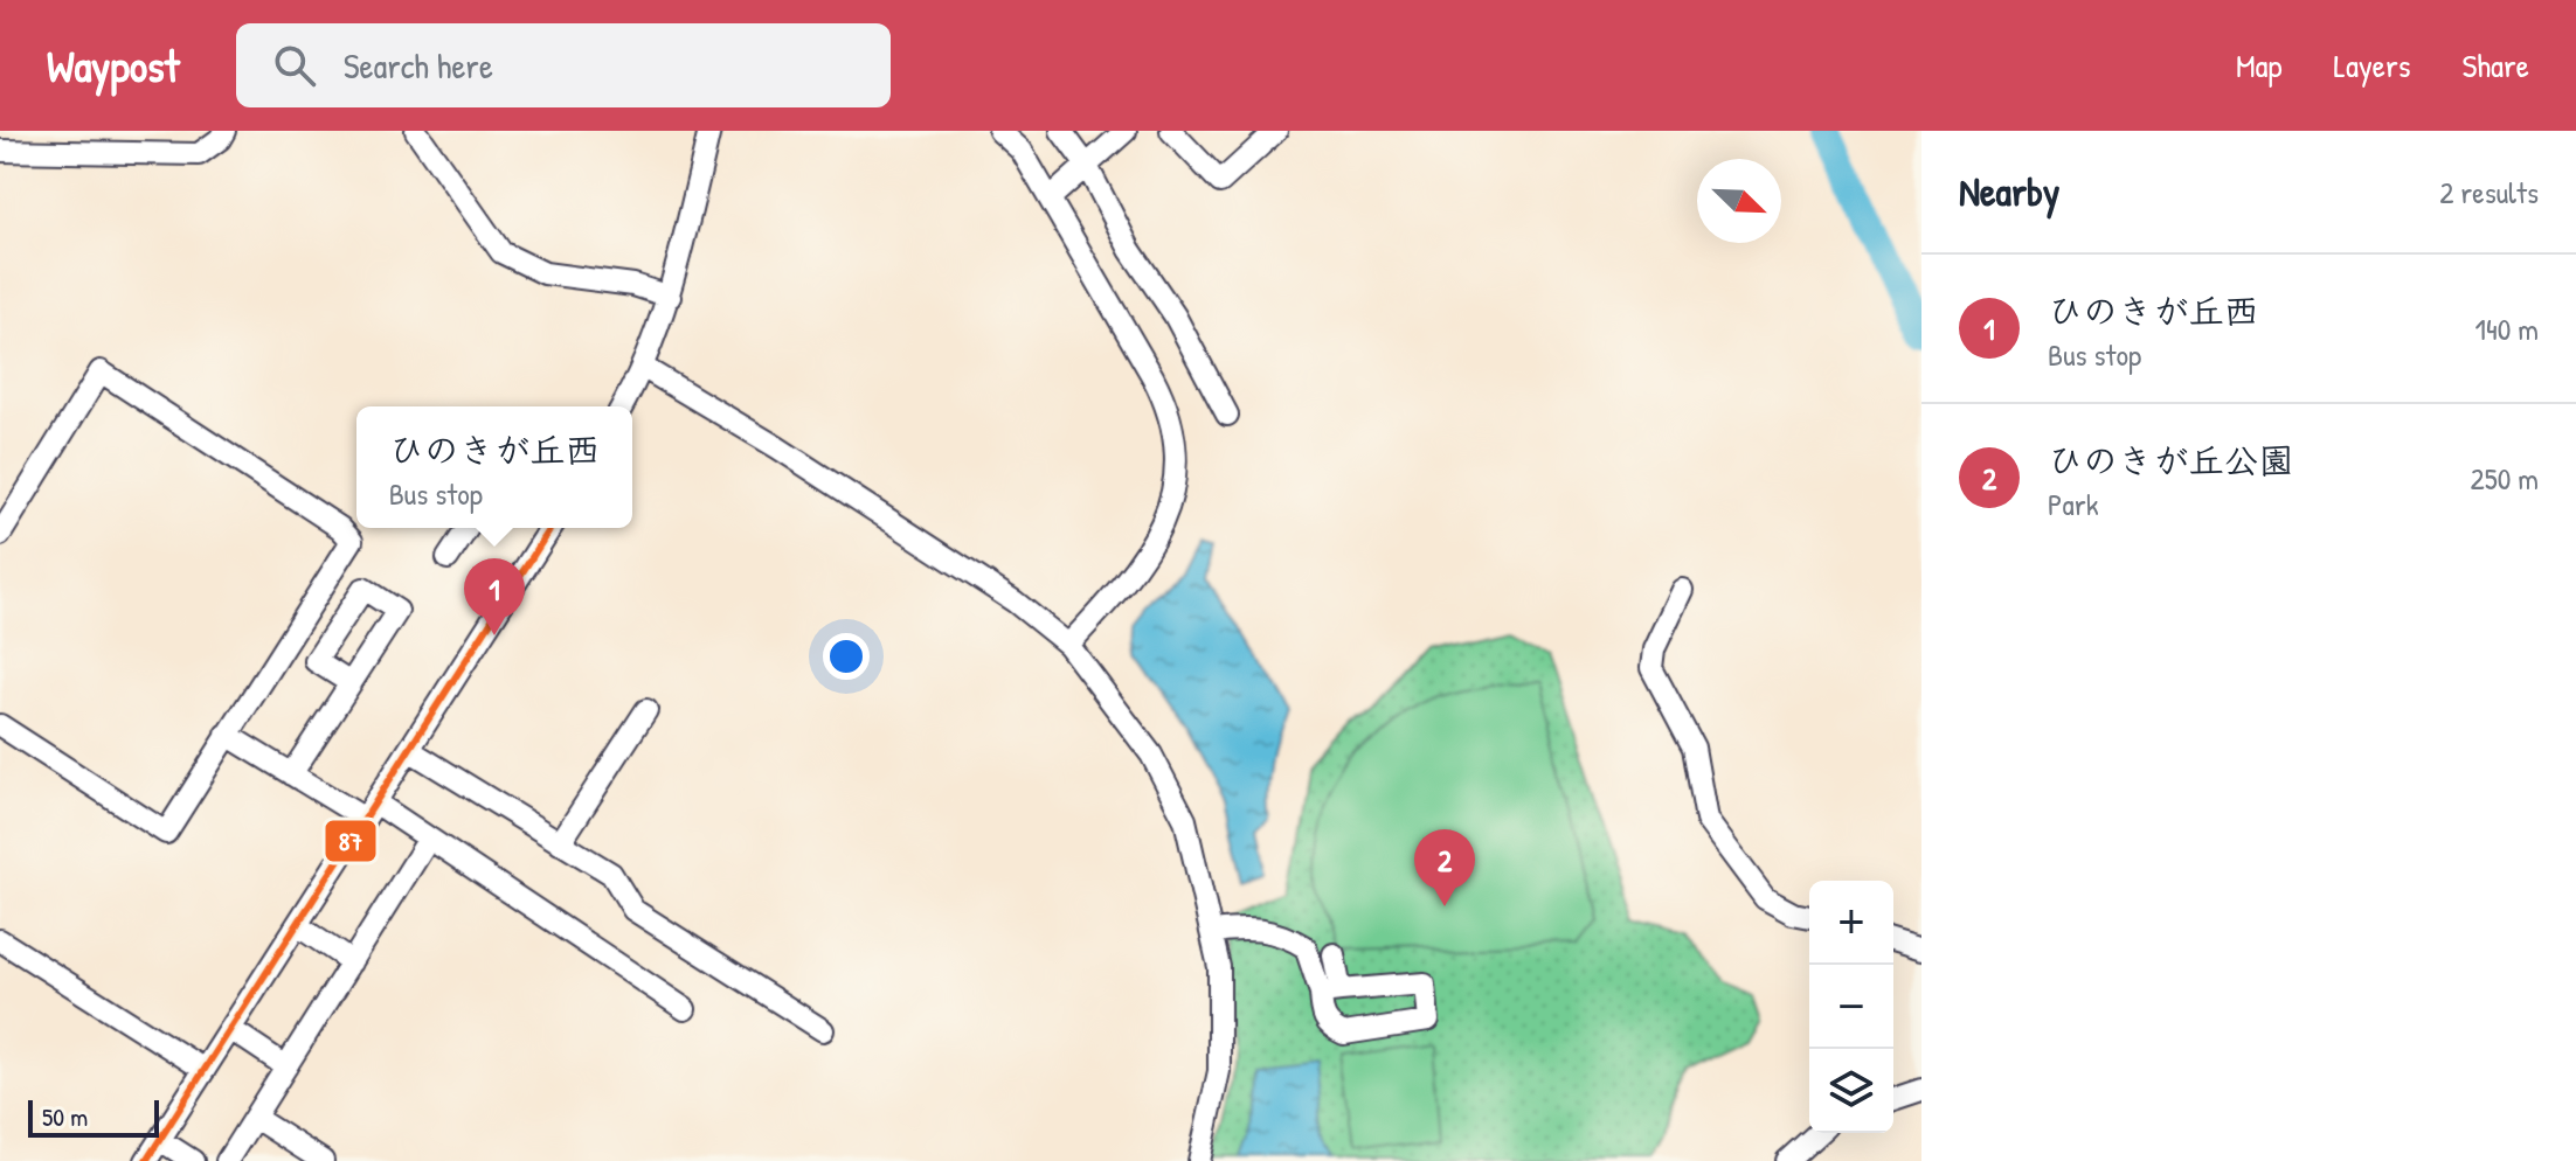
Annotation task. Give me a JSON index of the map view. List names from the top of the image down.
{
  "lines": ["transit line 87"],
  "scale_bar": "50 m",
  "north": "bottom right",
  "page": {
    "header": "Waypost",
    "search": "Search here",
    "nav": ["Map", "Layers", "Share"],
    "heading": ["Nearby", "2 results"],
    "list": [
      {
        "mark": "1",
        "name": "ひのきが丘西",
        "note": "Bus stop",
        "value": "140 m"
      },
      {
        "mark": "2",
        "name": "ひのきが丘公園",
        "note": "Park",
        "value": "250 m"
      }
    ],
    "popup": ["ひのきが丘西", "Bus stop"],
    "pins": ["1", "2"],
    "map_buttons": ["+", "−"],
    "scale": "50 m"
  }
}
